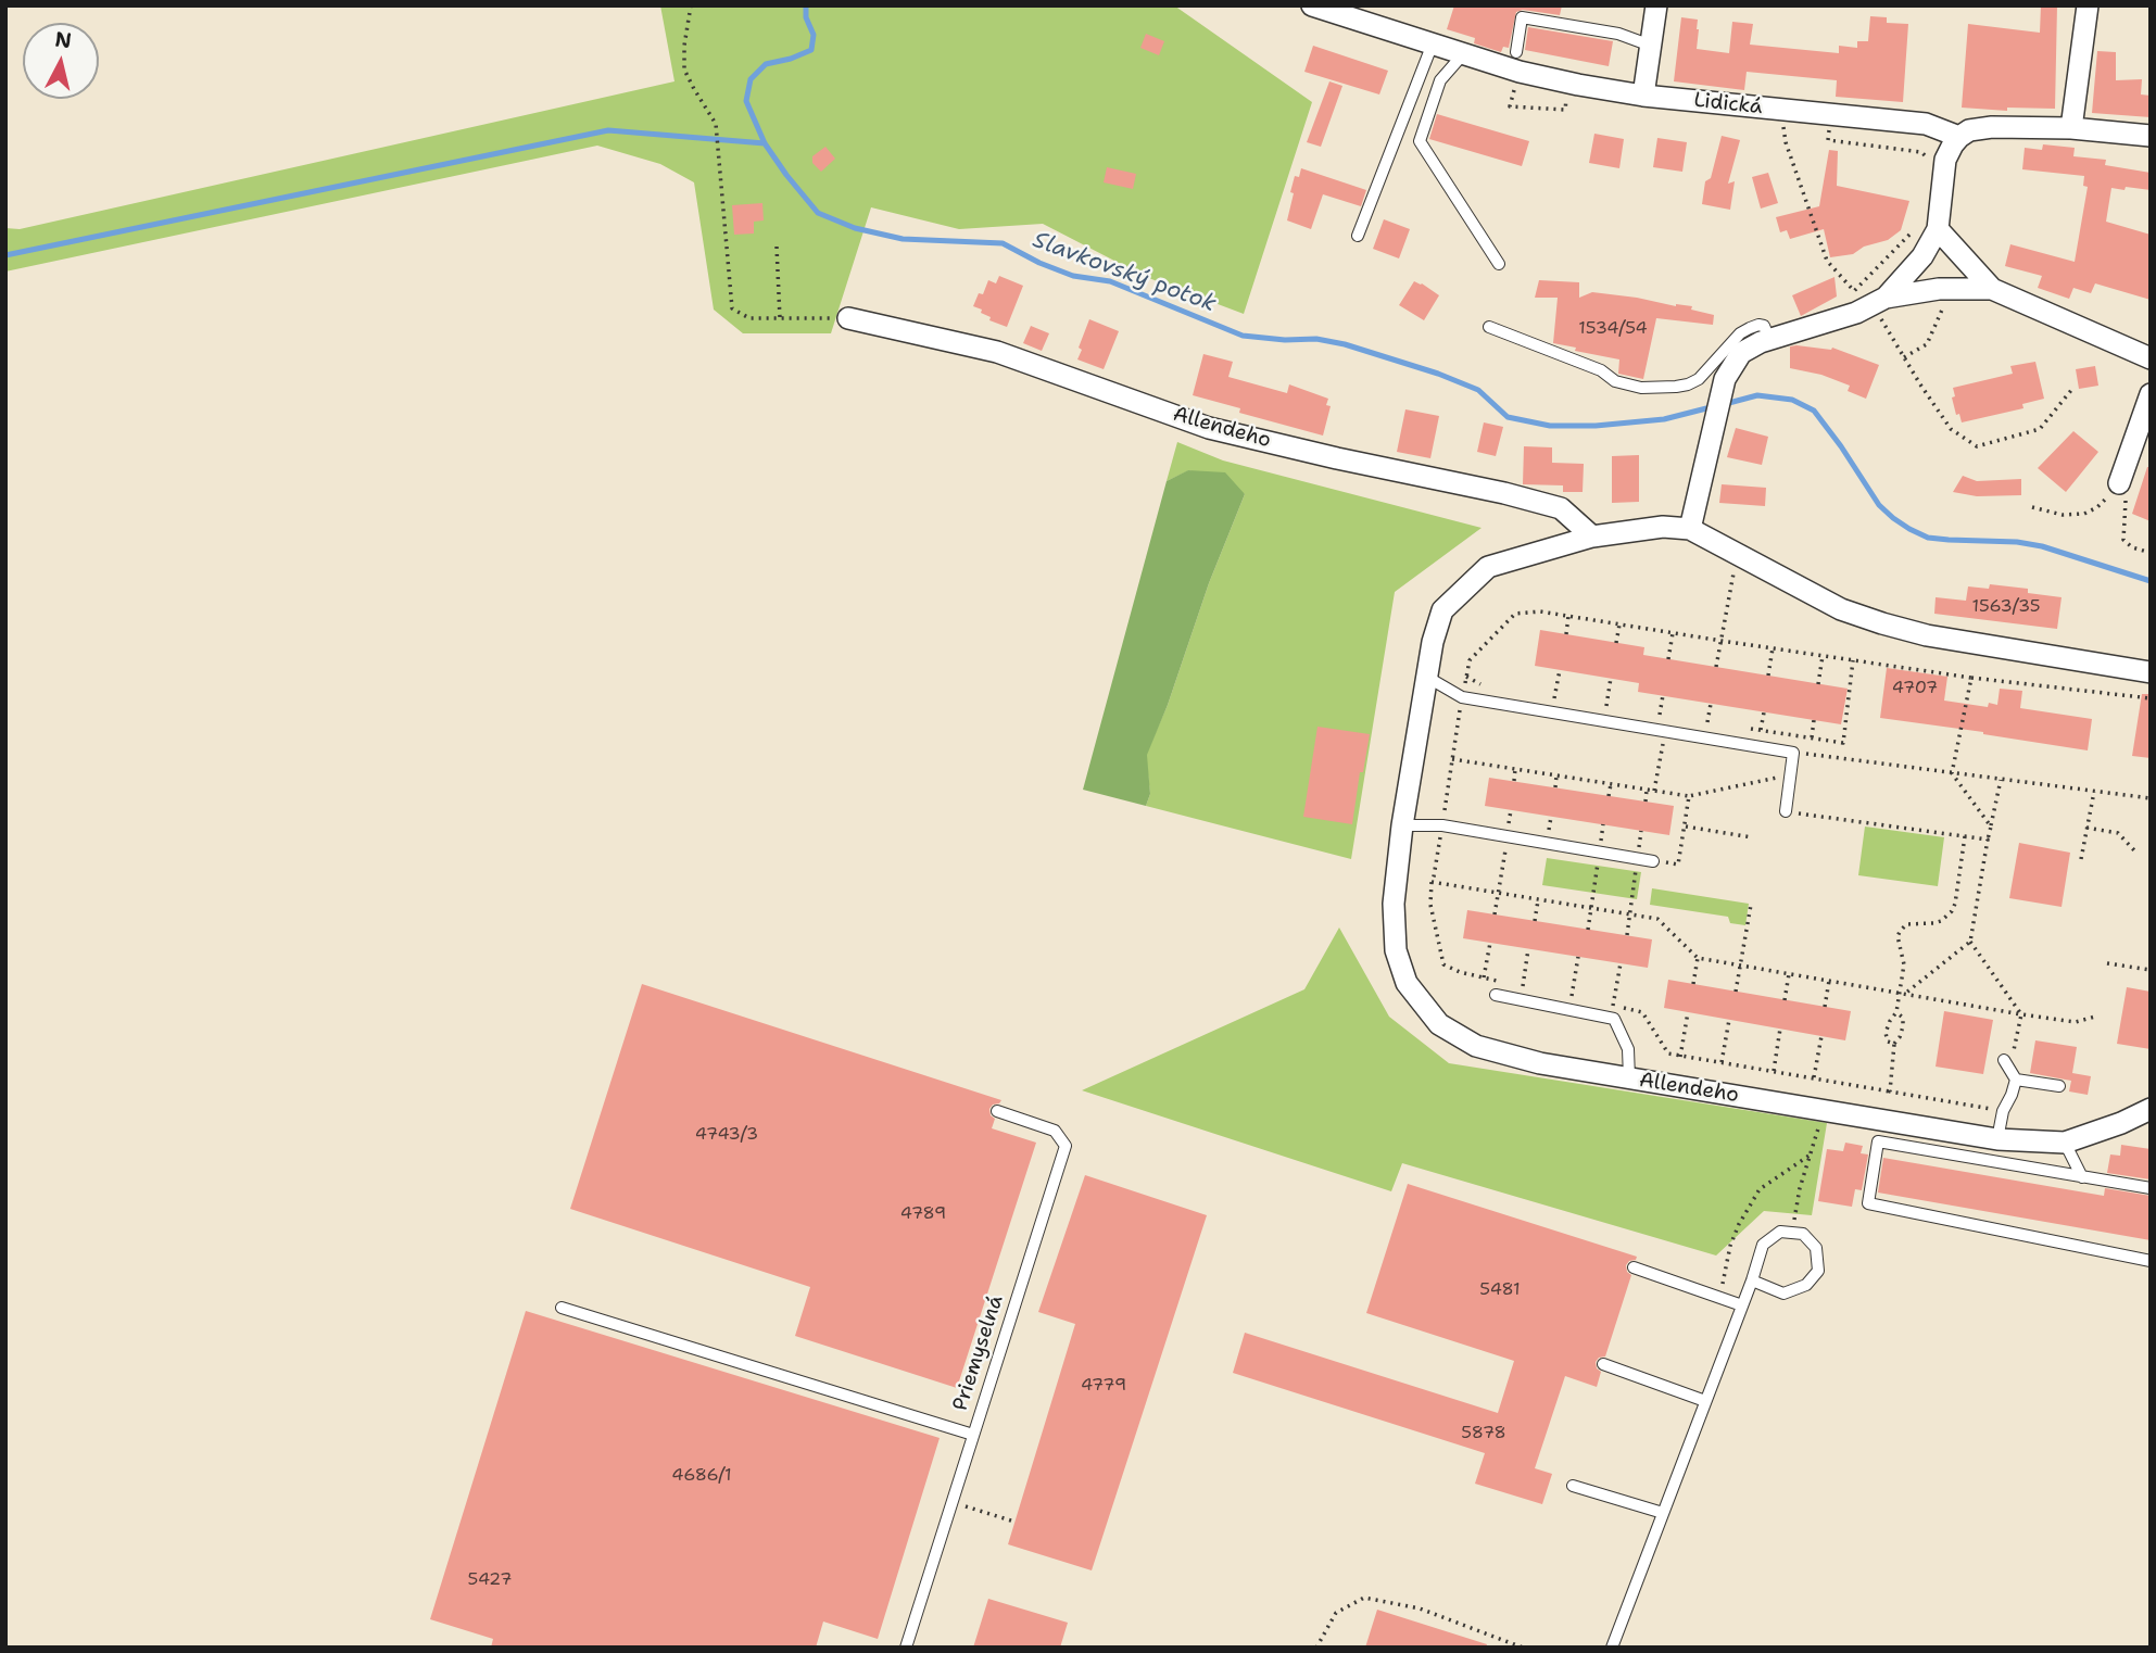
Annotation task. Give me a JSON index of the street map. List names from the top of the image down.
{
  "streets": {
    "street": ["Lidická", "Allendeho"],
    "lane": ["Priemyselná"]
  },
  "water": ["Slavkovský potok"],
  "house_numbers": [
    "1534/54",
    "1563/35",
    "4707",
    "4743/3",
    "4789",
    "5481",
    "4779",
    "5878",
    "4686/1",
    "5427"
  ],
  "north": "top"
}
